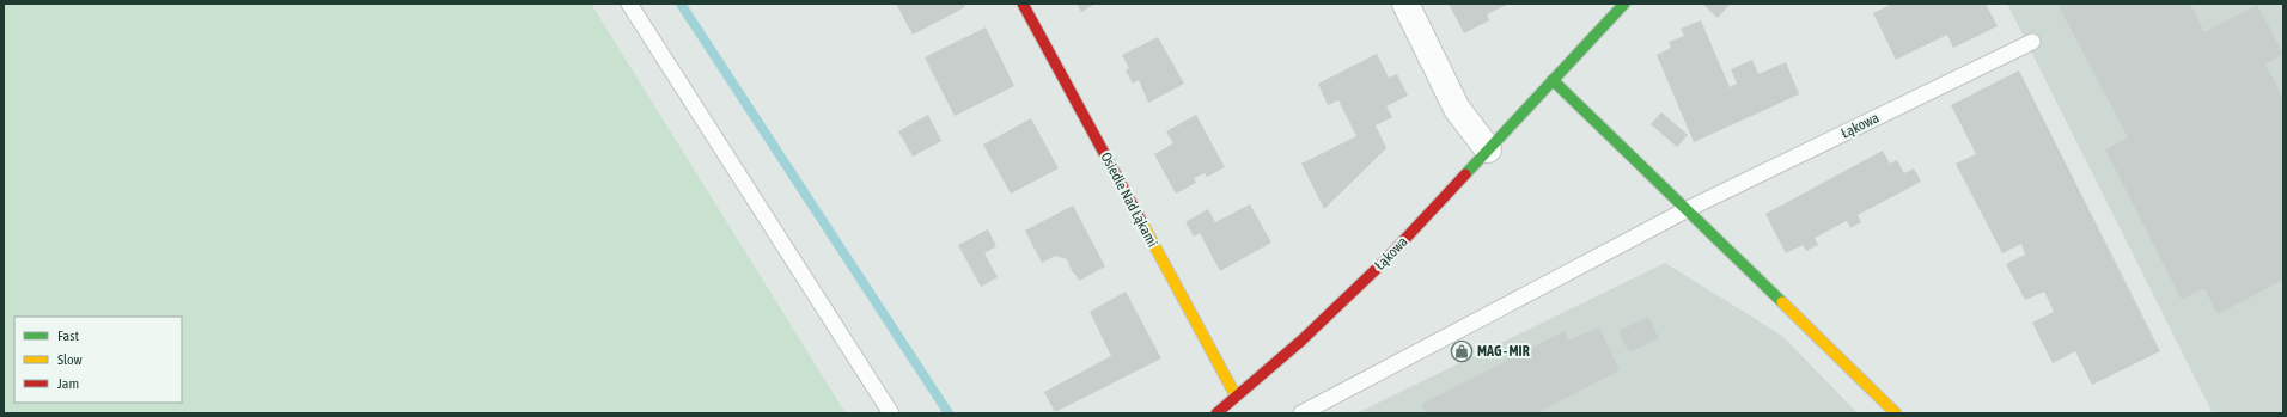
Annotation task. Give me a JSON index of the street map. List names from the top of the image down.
{
  "streets": {
    "street": ["Łąkowa", "Osiedle Nad Łąkami"]
  },
  "crossings": [
    ["Łąkowa", "Osiedle Nad Łąkami"]
  ],
  "places": {
    "shop": ["MAG - MIR"]
  },
  "legend": ["Fast", "Slow", "Jam"]
}
